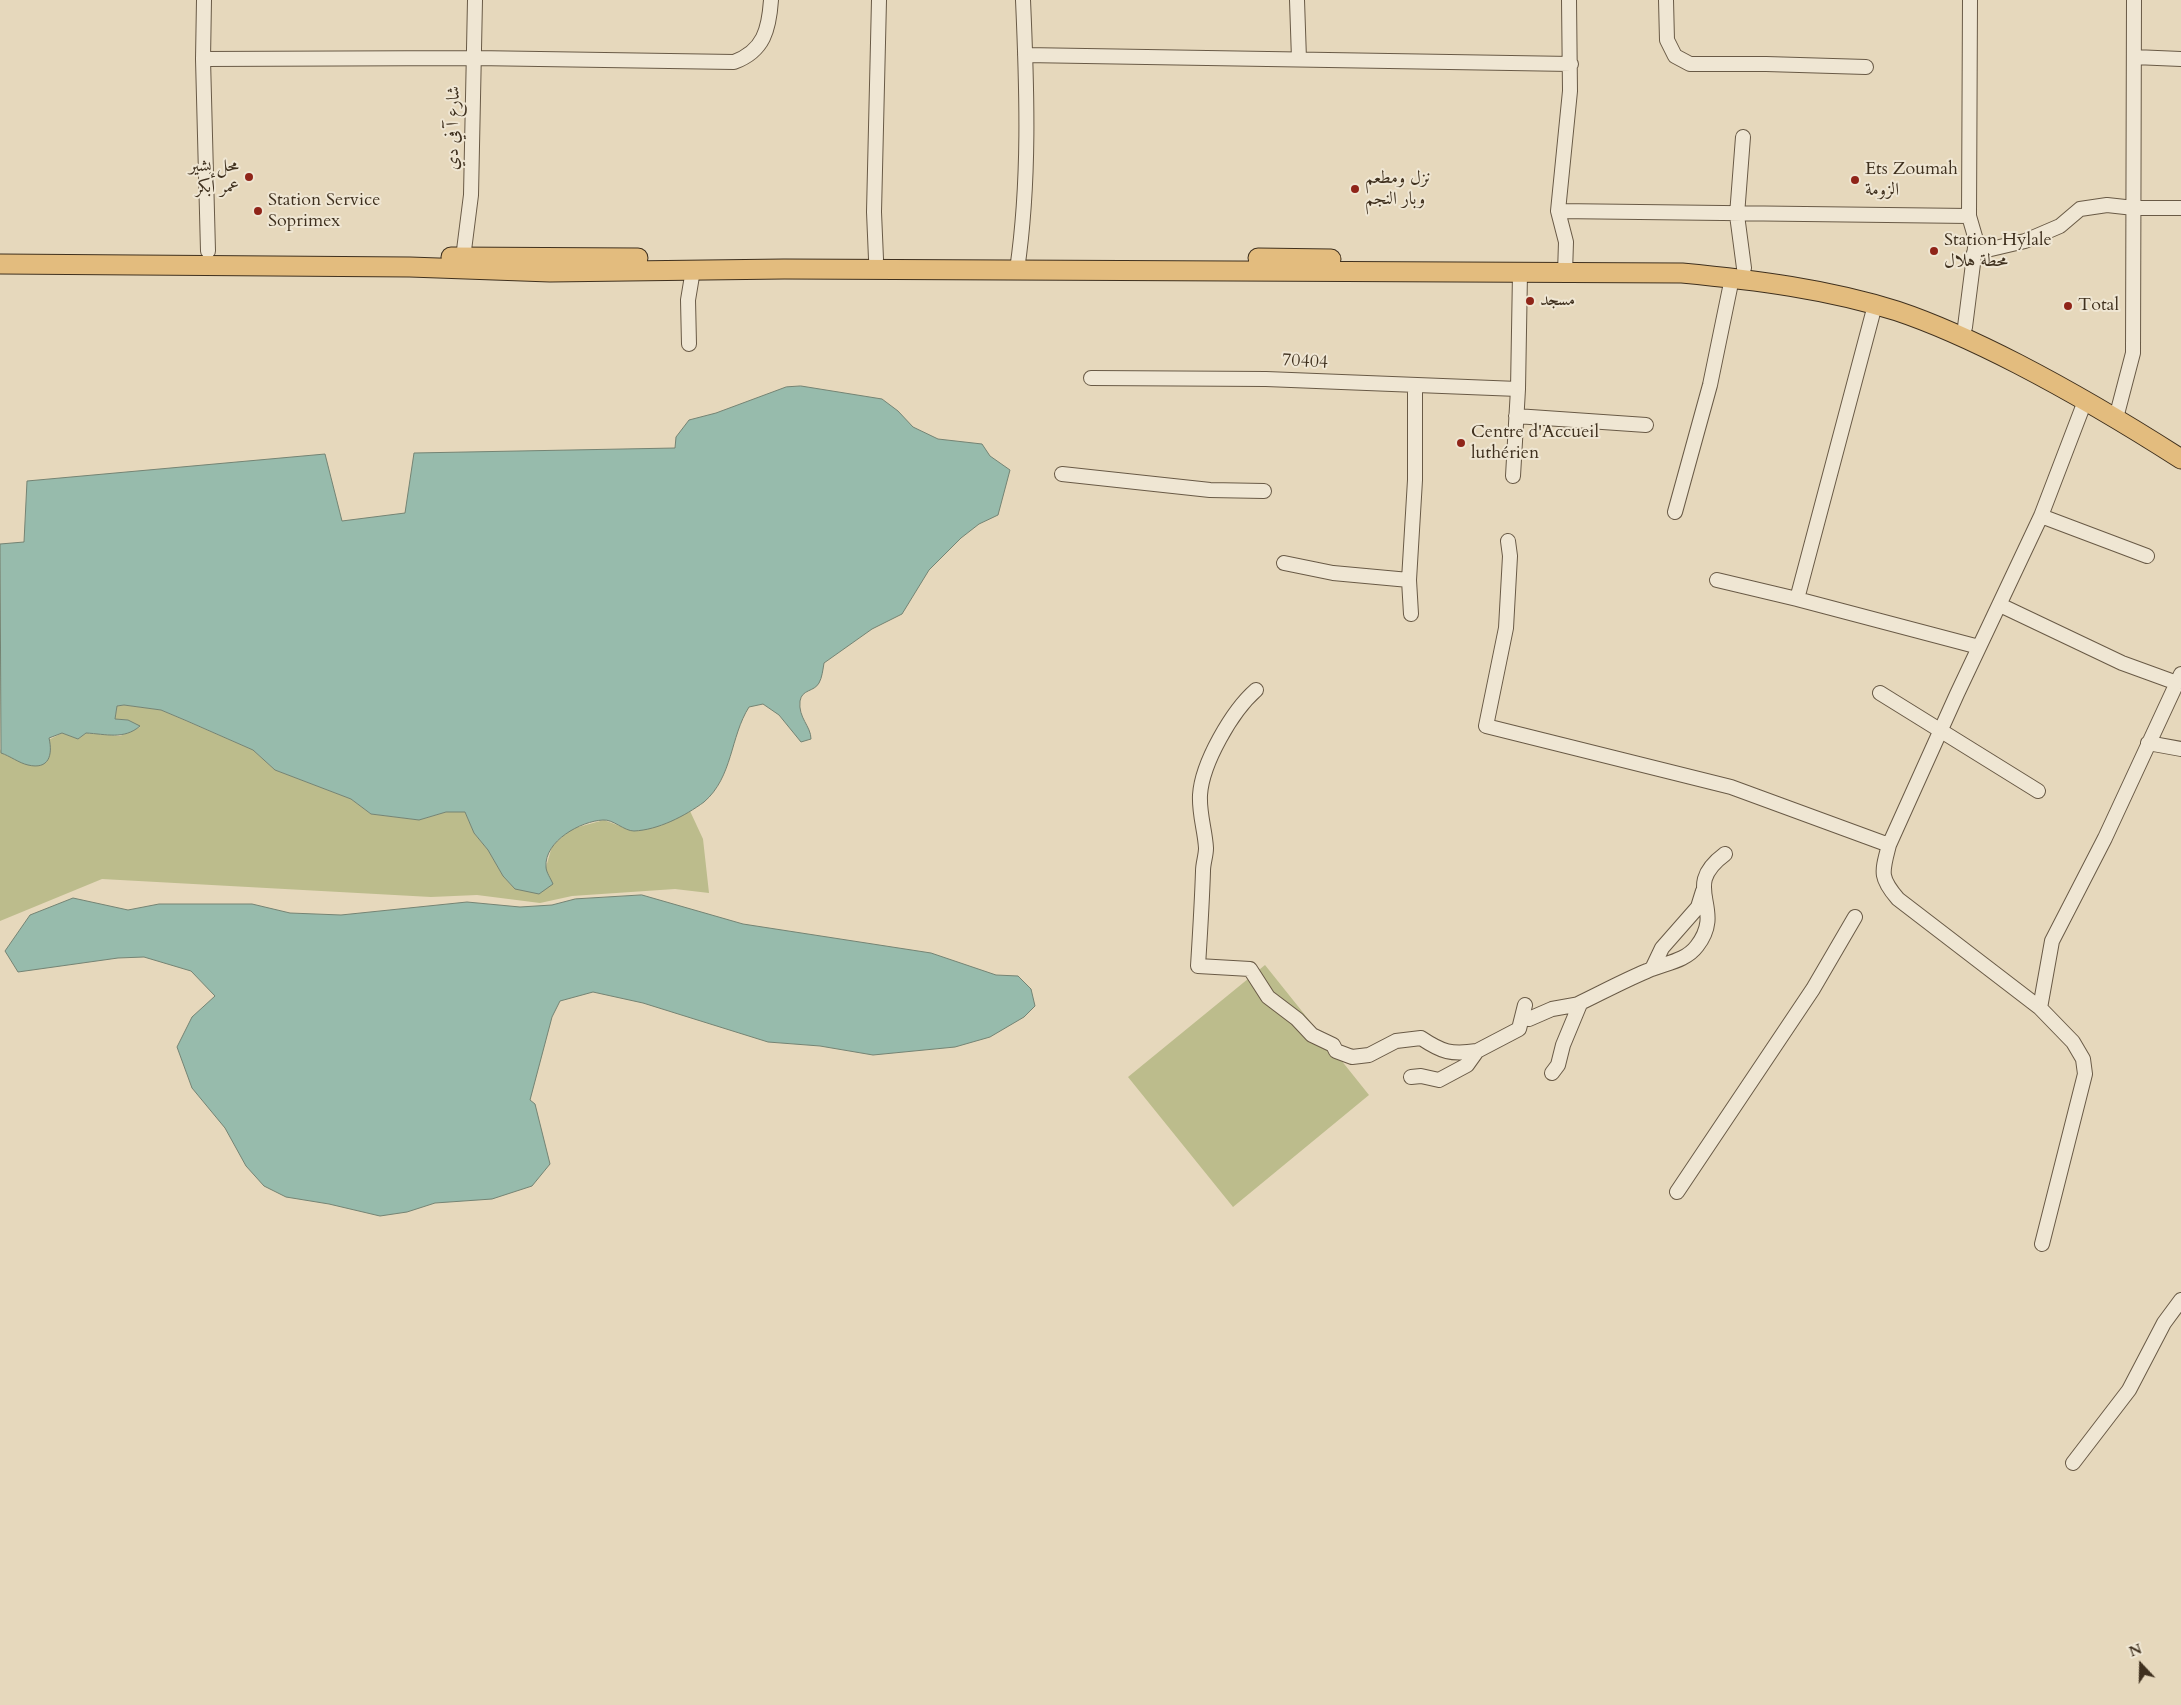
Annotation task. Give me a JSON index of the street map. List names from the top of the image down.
{
  "streets": {
    "street": ["شارع آ في دي", "70404"]
  },
  "places": [
    "محل بشير عمر أبكر",
    "Ets Zoumah الزومة",
    "نزل ومطعم وبار النجم",
    "Station Service Soprimex",
    "Station Hylale محطة هلال",
    "مسجد",
    "Total",
    "Centre d'Accueil luthérien"
  ],
  "north": "top"
}
